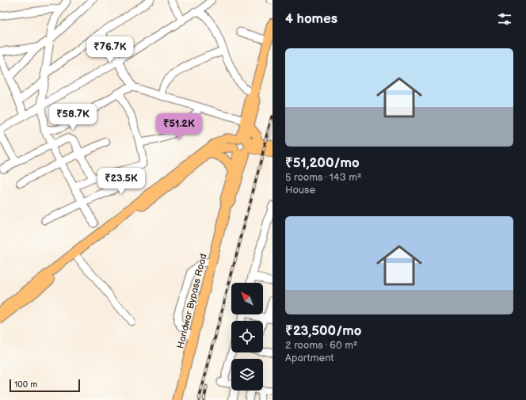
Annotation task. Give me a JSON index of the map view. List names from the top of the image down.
{
  "streets": {
    "main road": ["Haridwar Bypass Road"]
  },
  "scale_bar": "100 m",
  "north": "top left",
  "page": {
    "heading": "4 homes",
    "price": [
      "₹76.7K",
      "₹58.7K",
      "₹51.2K",
      "₹23.5K"
    ],
    "list": [
      {
        "name": "₹51,200/mo",
        "note": "5 rooms · 143 m² · House"
      },
      {
        "name": "₹23,500/mo",
        "note": "2 rooms · 60 m² · Apartment"
      }
    ],
    "scale": "100 m"
  }
}
